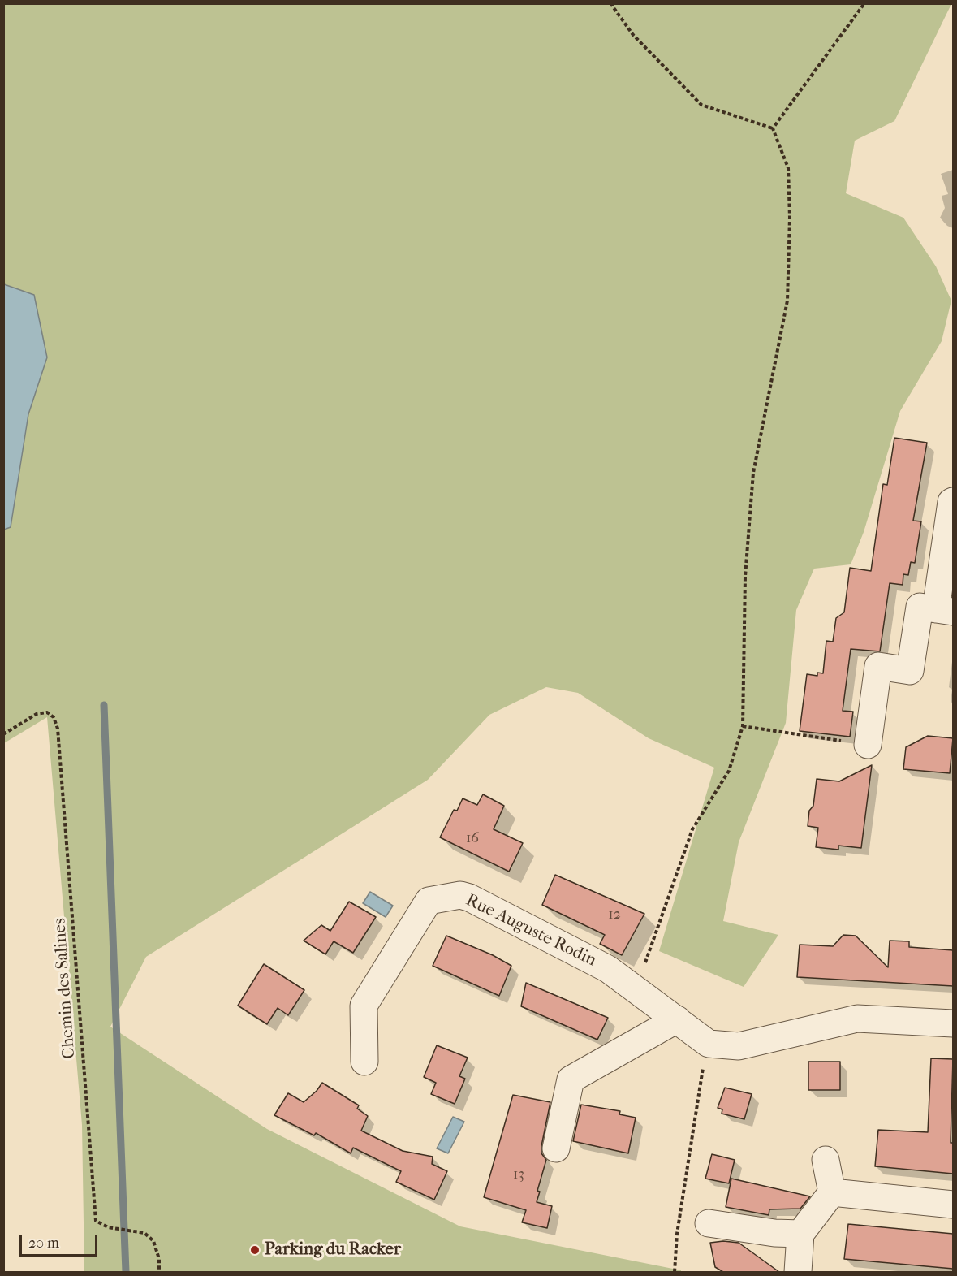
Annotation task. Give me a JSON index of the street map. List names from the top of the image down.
{
  "streets": {
    "street": ["Rue Auguste Rodin"],
    "path": ["Chemin des Salines"]
  },
  "places": ["Parking du Racker"],
  "house_numbers": ["16", "12", "13"],
  "scale_bar": "20 m"
}
